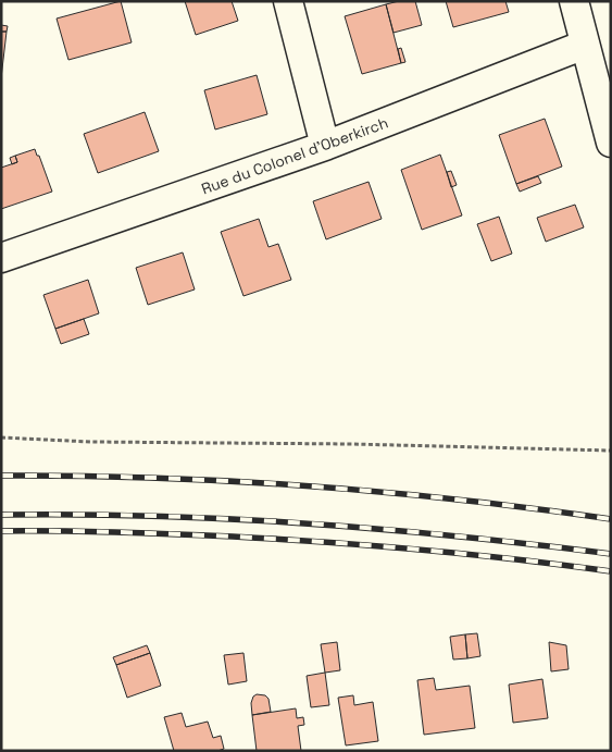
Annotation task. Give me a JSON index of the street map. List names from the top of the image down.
{
  "streets": {
    "street": ["Rue du Colonel d'Oberkirch"]
  }
}
